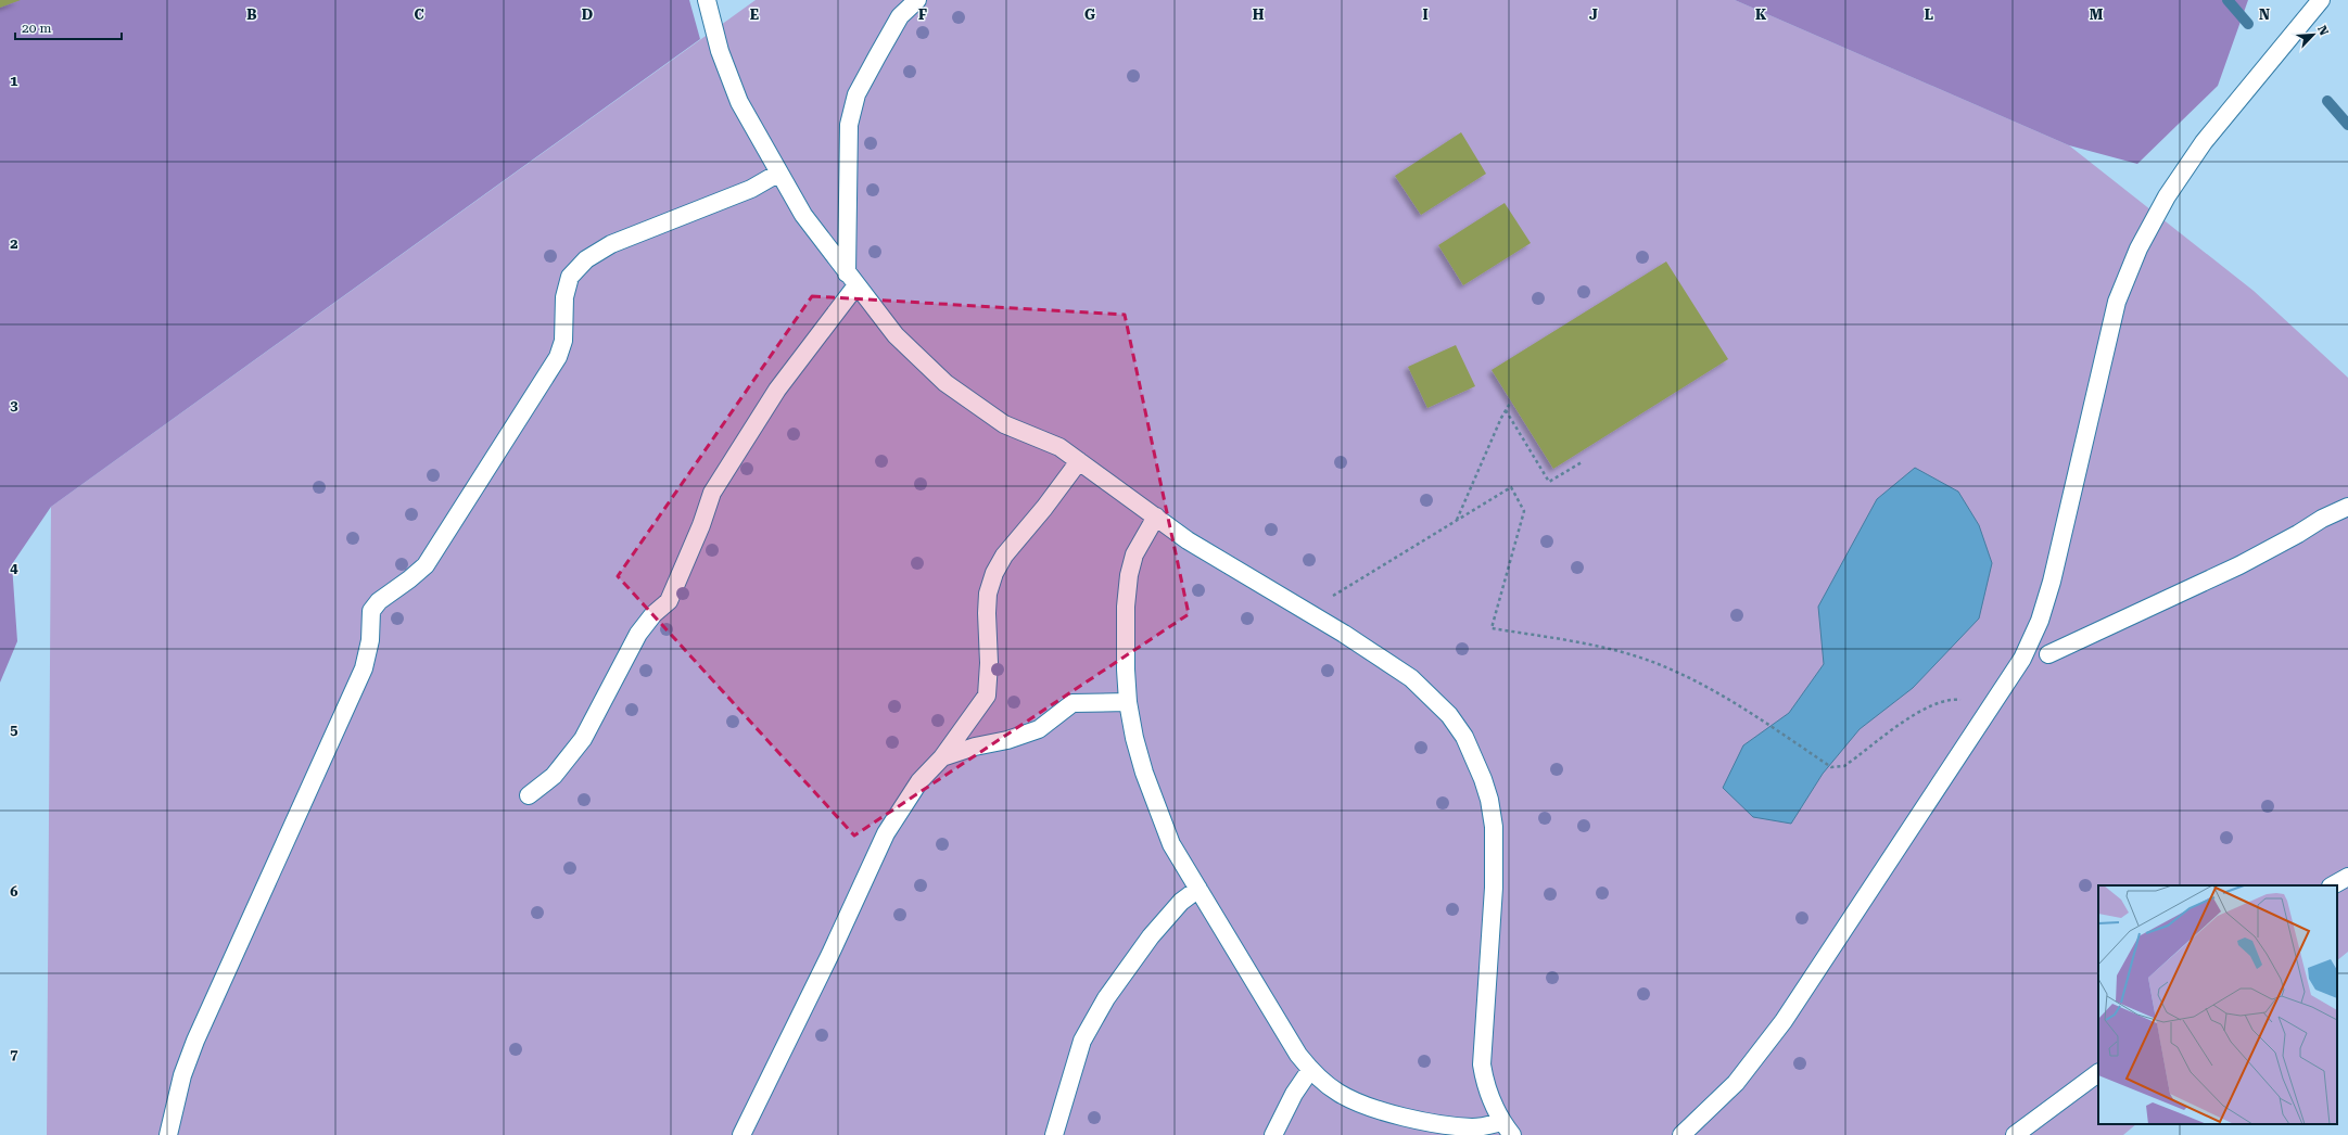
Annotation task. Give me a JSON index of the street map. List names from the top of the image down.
{
  "scale_bar": "20 m",
  "north": "top right",
  "grid": {
    "columns": [
      "B",
      "C",
      "D",
      "E",
      "F",
      "G",
      "H",
      "I",
      "J",
      "K",
      "L",
      "M",
      "N"
    ],
    "rows": [
      "1",
      "2",
      "3",
      "4",
      "5",
      "6",
      "7"
    ]
  }
}
